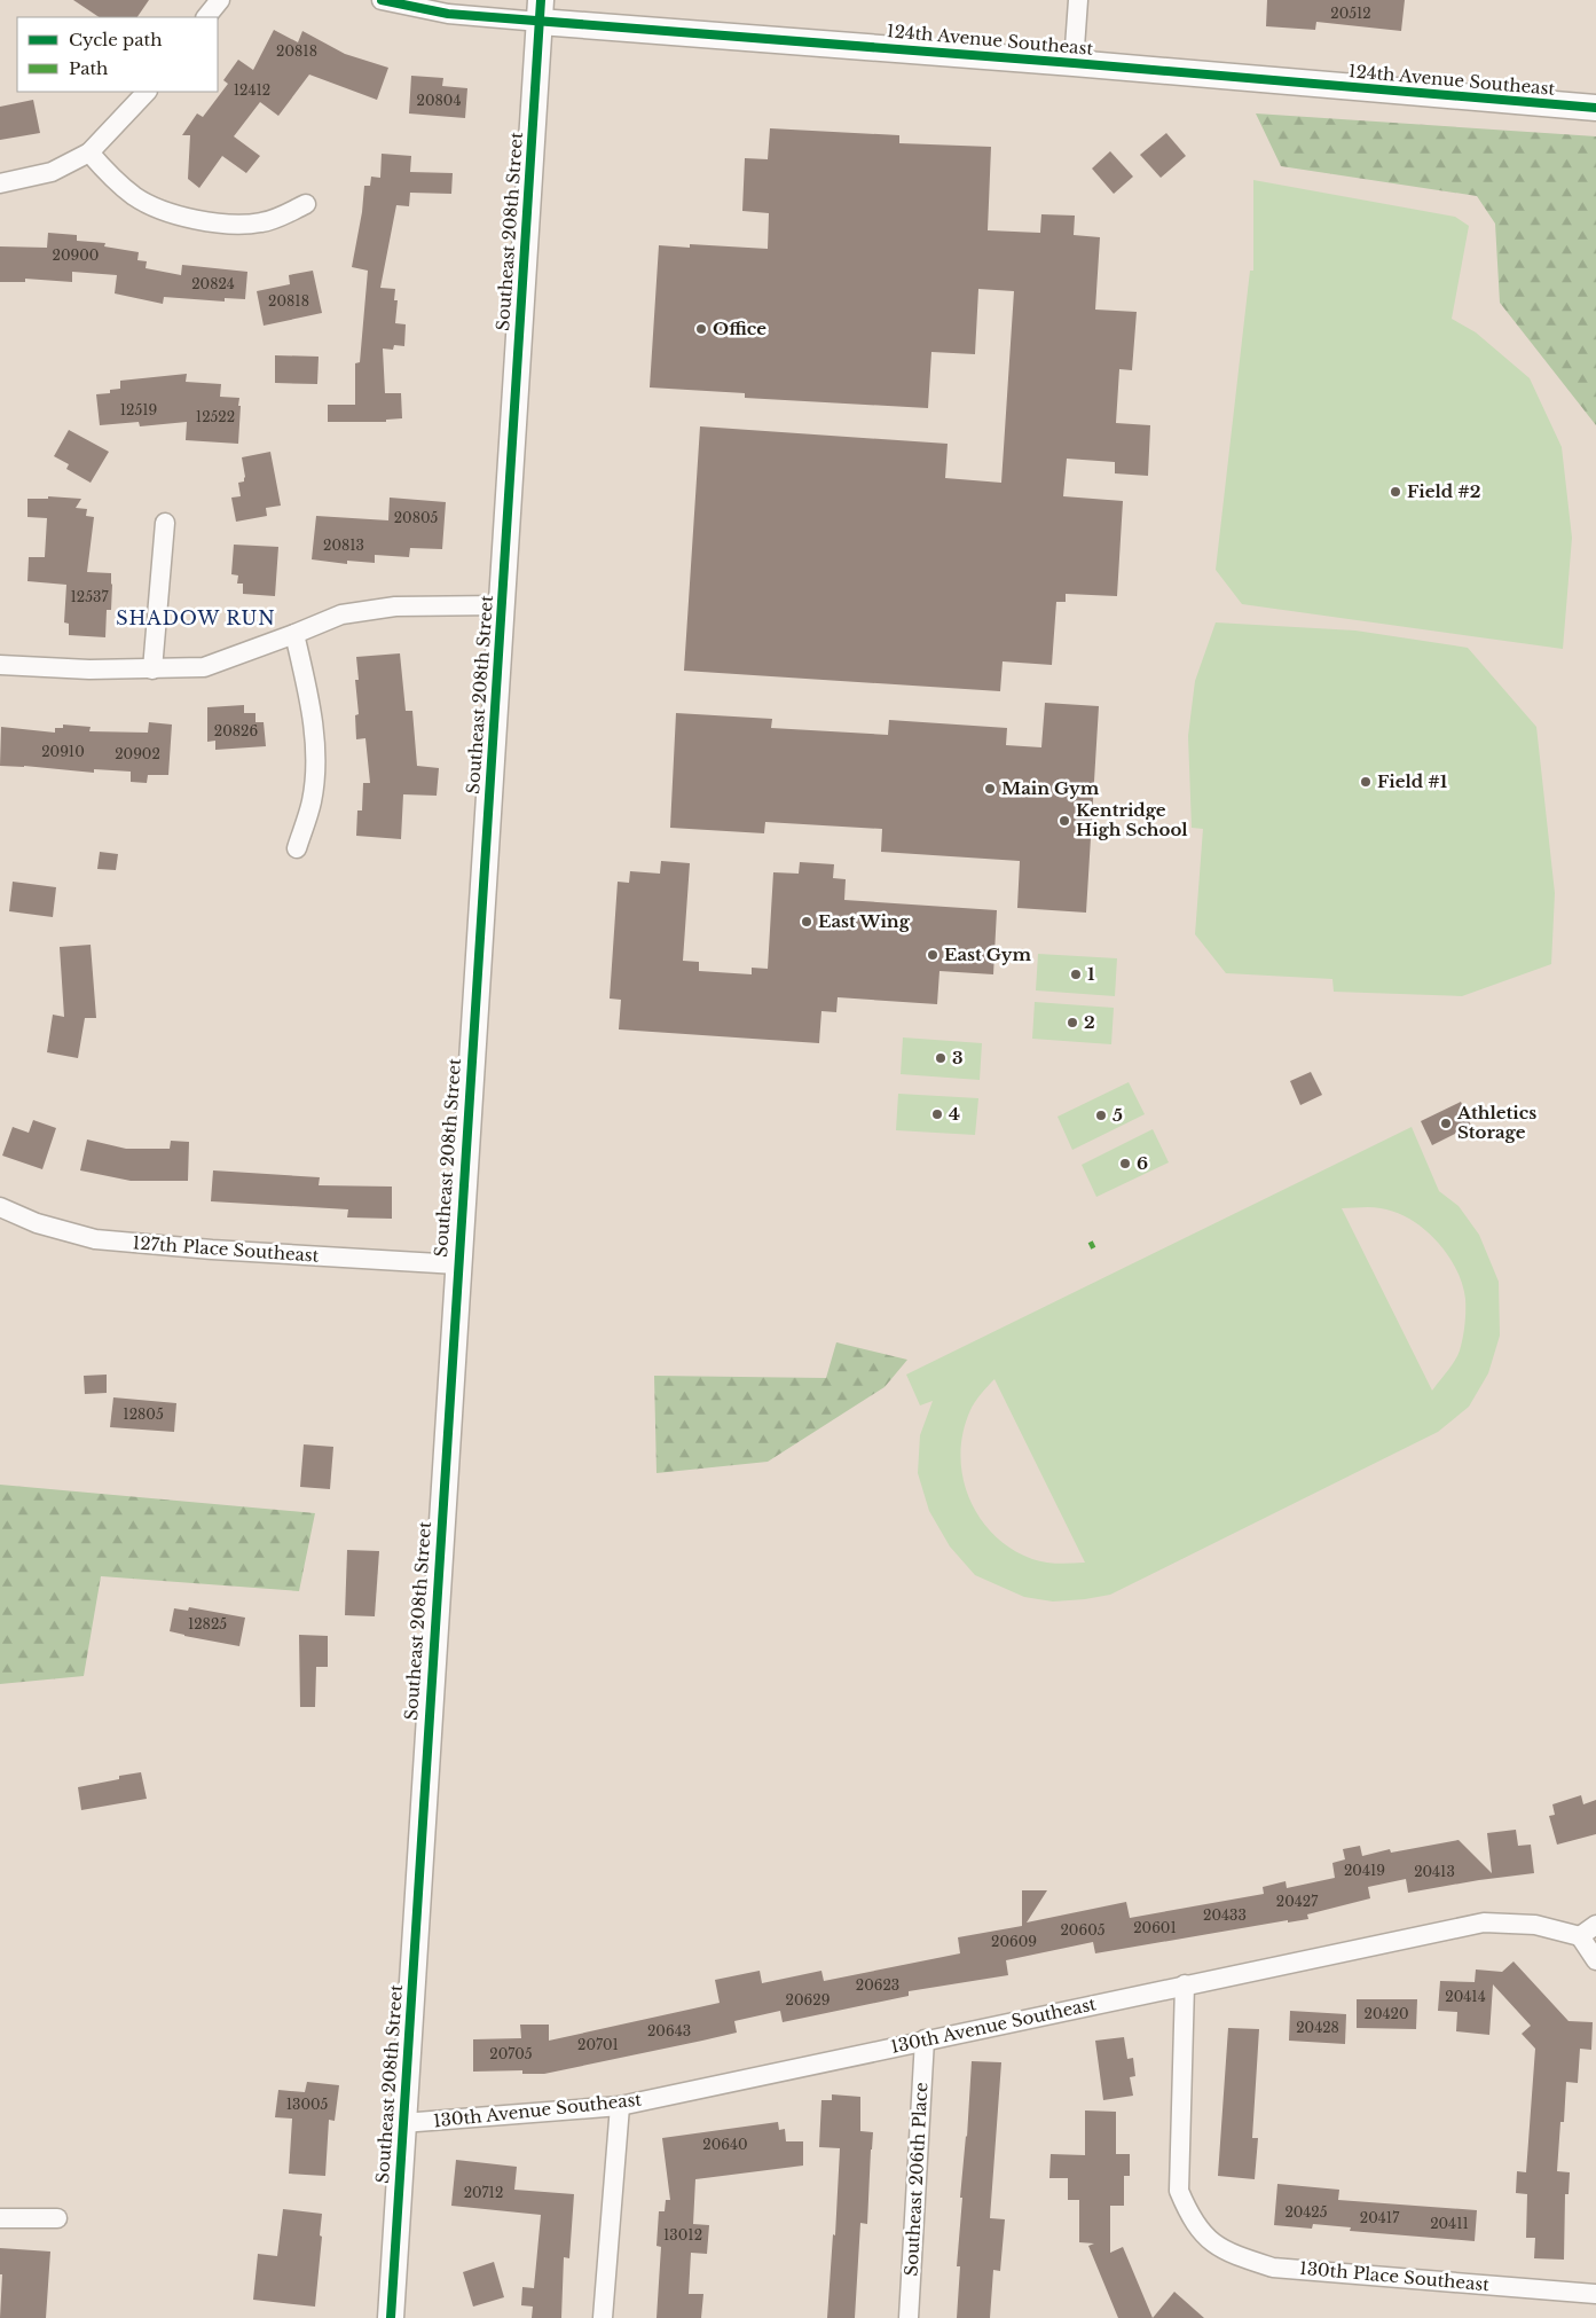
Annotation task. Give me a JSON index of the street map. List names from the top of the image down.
{
  "streets": {
    "main road": ["124th Avenue Southeast", "Southeast 208th Street"],
    "street": [
      "127th Place Southeast",
      "130th Avenue Southeast",
      "Southeast 206th Place",
      "130th Place Southeast"
    ]
  },
  "crossings": [
    ["124th Avenue Southeast", "Southeast 208th Street"],
    ["Southeast 208th Street", "127th Place Southeast"],
    ["Southeast 208th Street", "130th Avenue Southeast"],
    ["130th Avenue Southeast", "Southeast 206th Place"],
    ["130th Avenue Southeast", "130th Place Southeast"]
  ],
  "districts": ["SHADOW RUN"],
  "places": [
    "Office",
    "Field #2",
    "Field #1",
    "Main Gym",
    "Kentridge High School",
    "East Wing",
    "East Gym",
    "1",
    "2",
    "3",
    "4",
    "5",
    "Athletics Storage",
    "6"
  ],
  "house_numbers": [
    "20512",
    "20818",
    "12412",
    "20804",
    "20900",
    "20824",
    "20818",
    "12519",
    "12522",
    "20805",
    "20813",
    "12537",
    "20826",
    "20910",
    "20902",
    "12805",
    "12825",
    "20419",
    "20413",
    "20427",
    "20433",
    "20601",
    "20605",
    "20609",
    "20623",
    "20414",
    "20629",
    "20420",
    "20428",
    "20643",
    "20701",
    "20705",
    "13005",
    "20640",
    "20712",
    "20425",
    "20417",
    "20411",
    "13012"
  ],
  "legend": ["Cycle path", "Path"]
}
